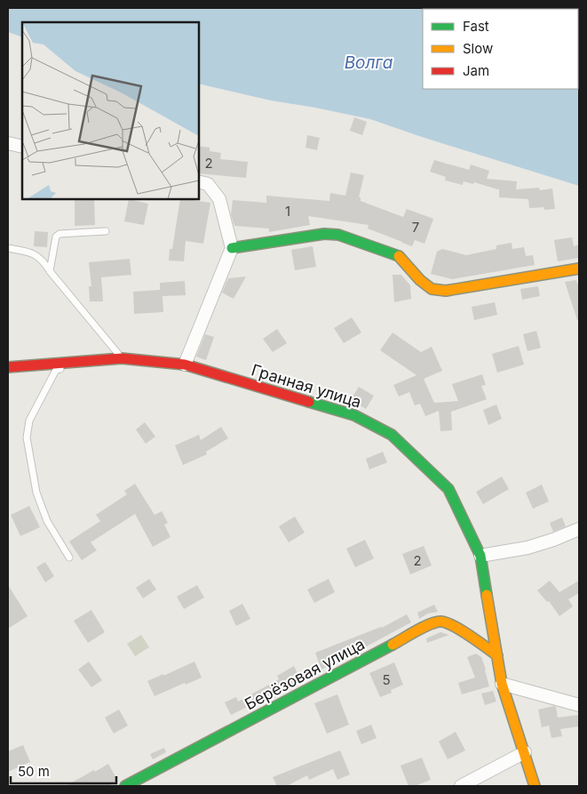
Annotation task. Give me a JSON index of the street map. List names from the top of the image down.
{
  "streets": {
    "street": ["Гранная улица", "Берёзовая улица"]
  },
  "crossings": [
    ["Гранная улица", "Берёзовая улица"]
  ],
  "water": ["Волга"],
  "house_numbers": [
    "2",
    "1",
    "7",
    "2",
    "5"
  ],
  "legend": ["Fast", "Slow", "Jam"],
  "scale_bar": "50 m"
}
